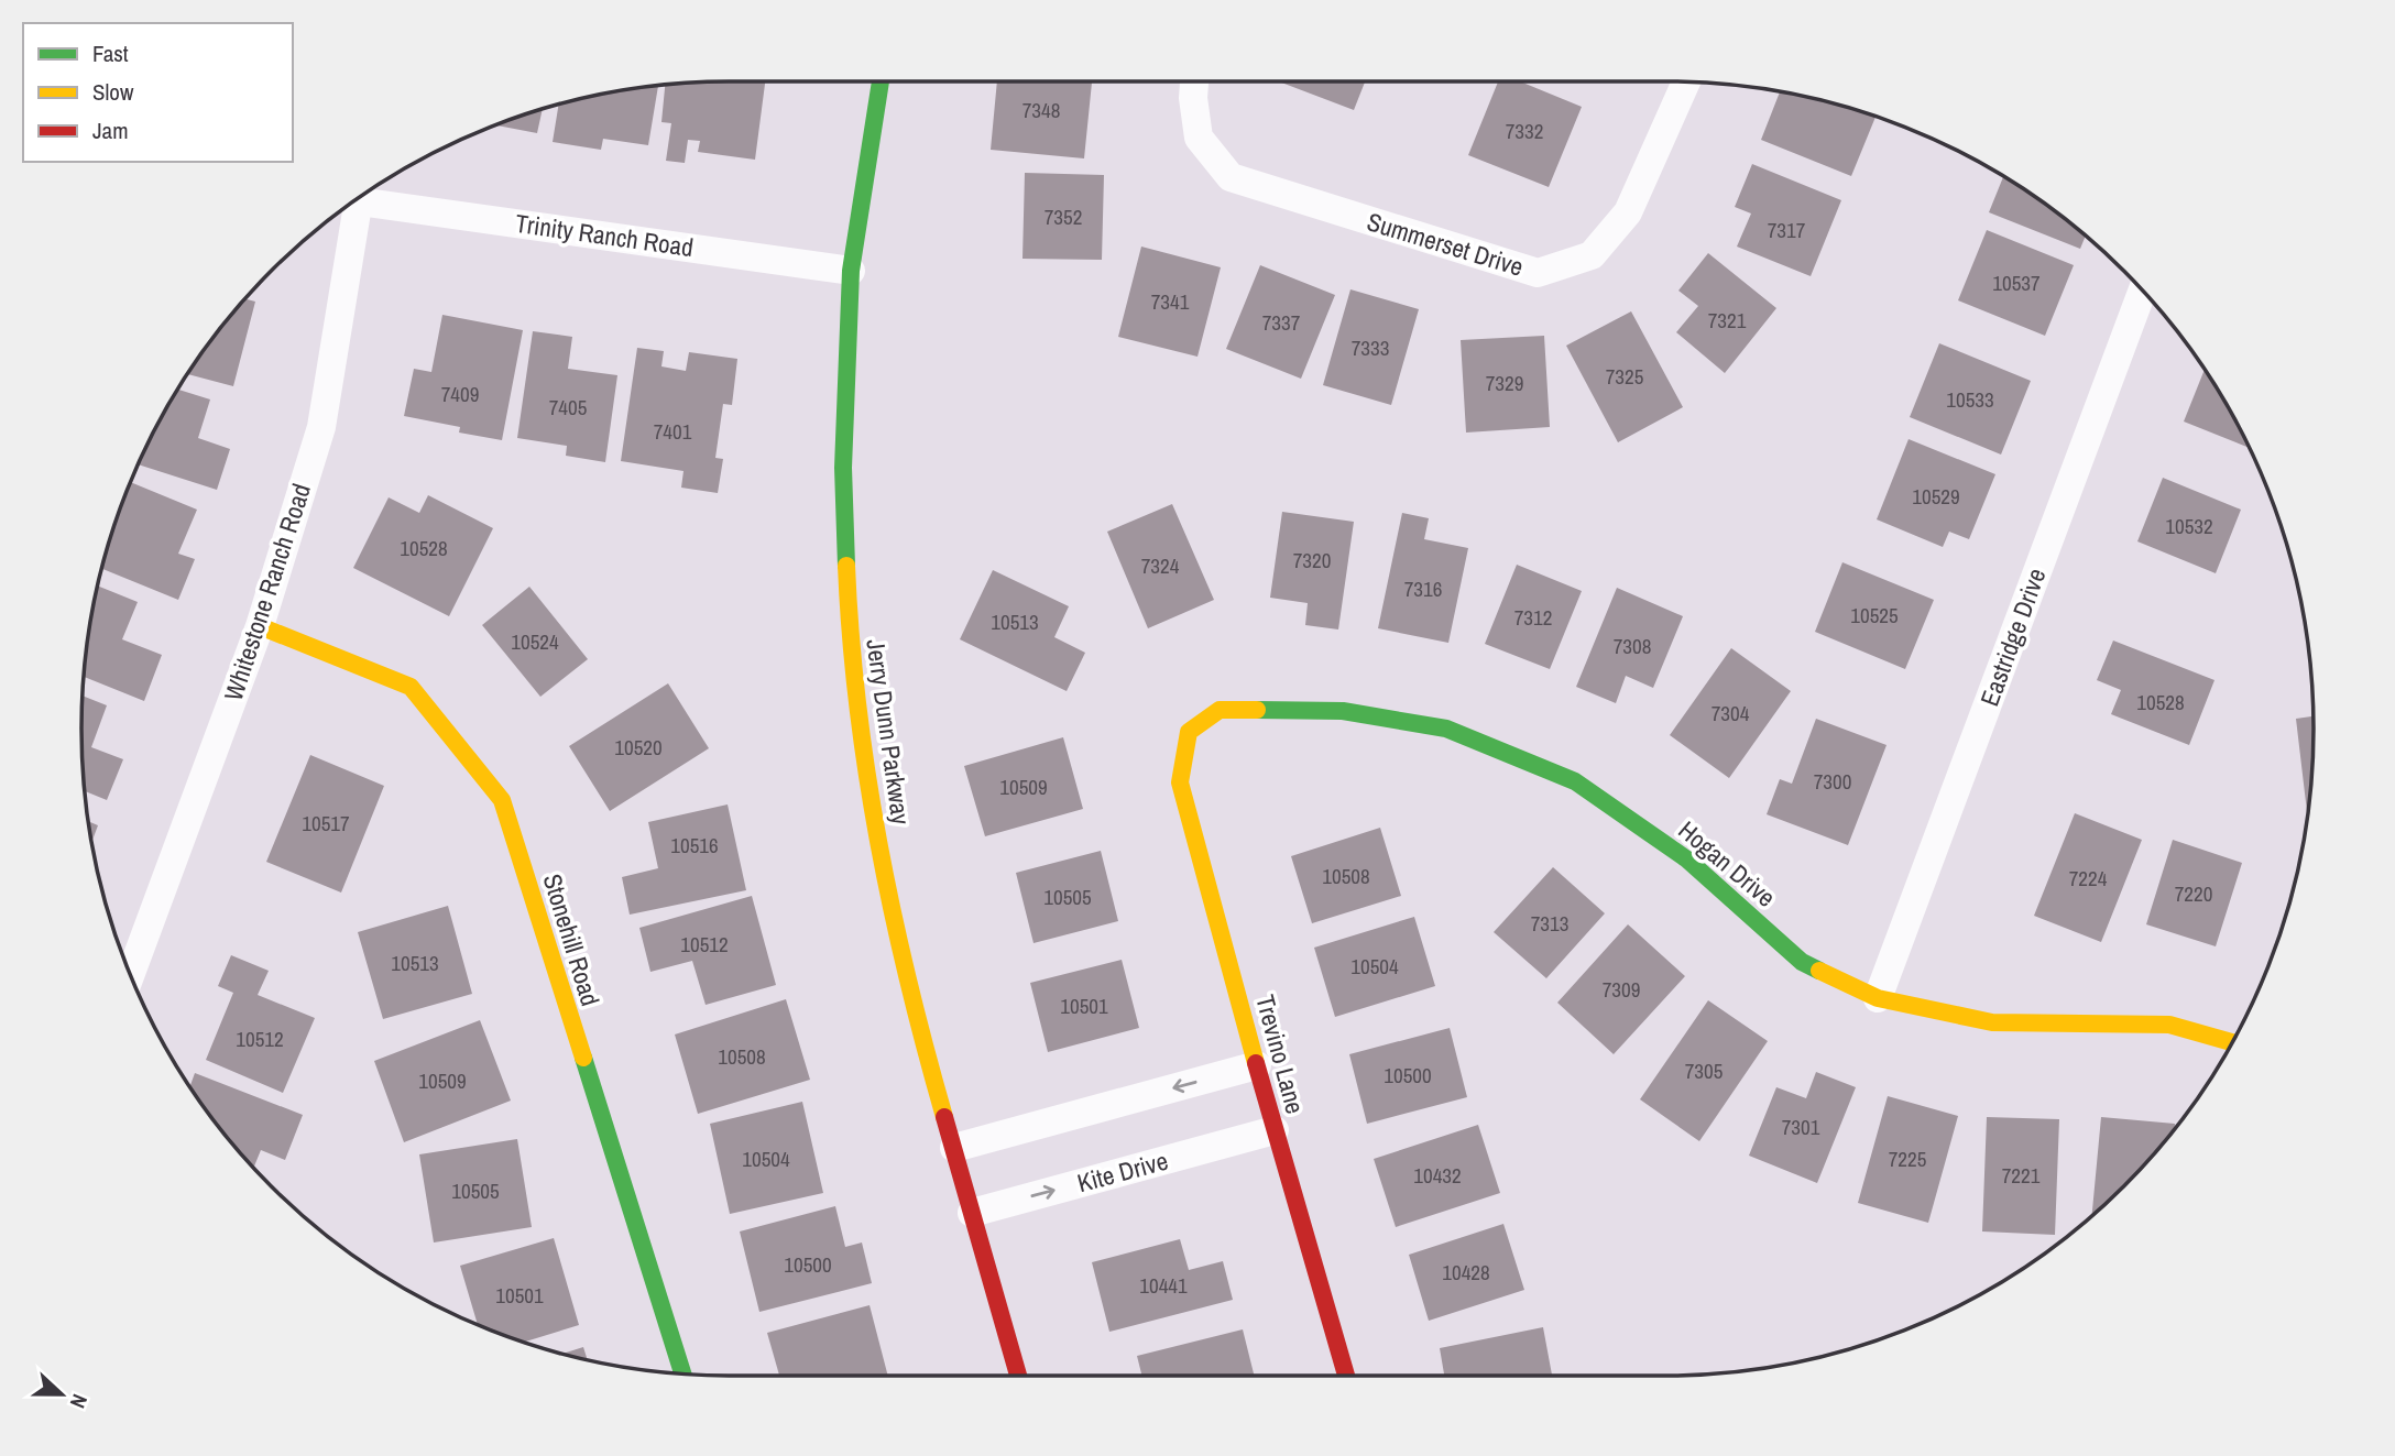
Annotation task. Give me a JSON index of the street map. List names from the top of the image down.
{
  "streets": {
    "street": [
      "Trinity Ranch Road",
      "Summerset Drive",
      "Whitestone Ranch Road",
      "Eastridge Drive",
      "Jerry Dunn Parkway",
      "Hogan Drive",
      "Stonehill Road",
      "Trevino Lane",
      "Kite Drive"
    ]
  },
  "crossings": [
    ["Trinity Ranch Road", "Jerry Dunn Parkway"],
    ["Whitestone Ranch Road", "Stonehill Road"],
    ["Eastridge Drive", "Hogan Drive"],
    ["Jerry Dunn Parkway", "Kite Drive"],
    ["Hogan Drive", "Trevino Lane"],
    ["Trevino Lane", "Kite Drive"]
  ],
  "house_numbers": [
    "7348",
    "7332",
    "7352",
    "7317",
    "10537",
    "7341",
    "7321",
    "7337",
    "7333",
    "7325",
    "7329",
    "7409",
    "10533",
    "7405",
    "7401",
    "10529",
    "10532",
    "10528",
    "7320",
    "7324",
    "7316",
    "10525",
    "7312",
    "10513",
    "10524",
    "7308",
    "10528",
    "7304",
    "10520",
    "7300",
    "10509",
    "10517",
    "10516",
    "10508",
    "7224",
    "7220",
    "10505",
    "7313",
    "10512",
    "10513",
    "10504",
    "7309",
    "10501",
    "10512",
    "10508",
    "7305",
    "10500",
    "10509",
    "7301",
    "10504",
    "7225",
    "10432",
    "7221",
    "10505",
    "10500",
    "10428",
    "10441",
    "10501"
  ],
  "legend": ["Fast", "Slow", "Jam"],
  "north": "right"
}
